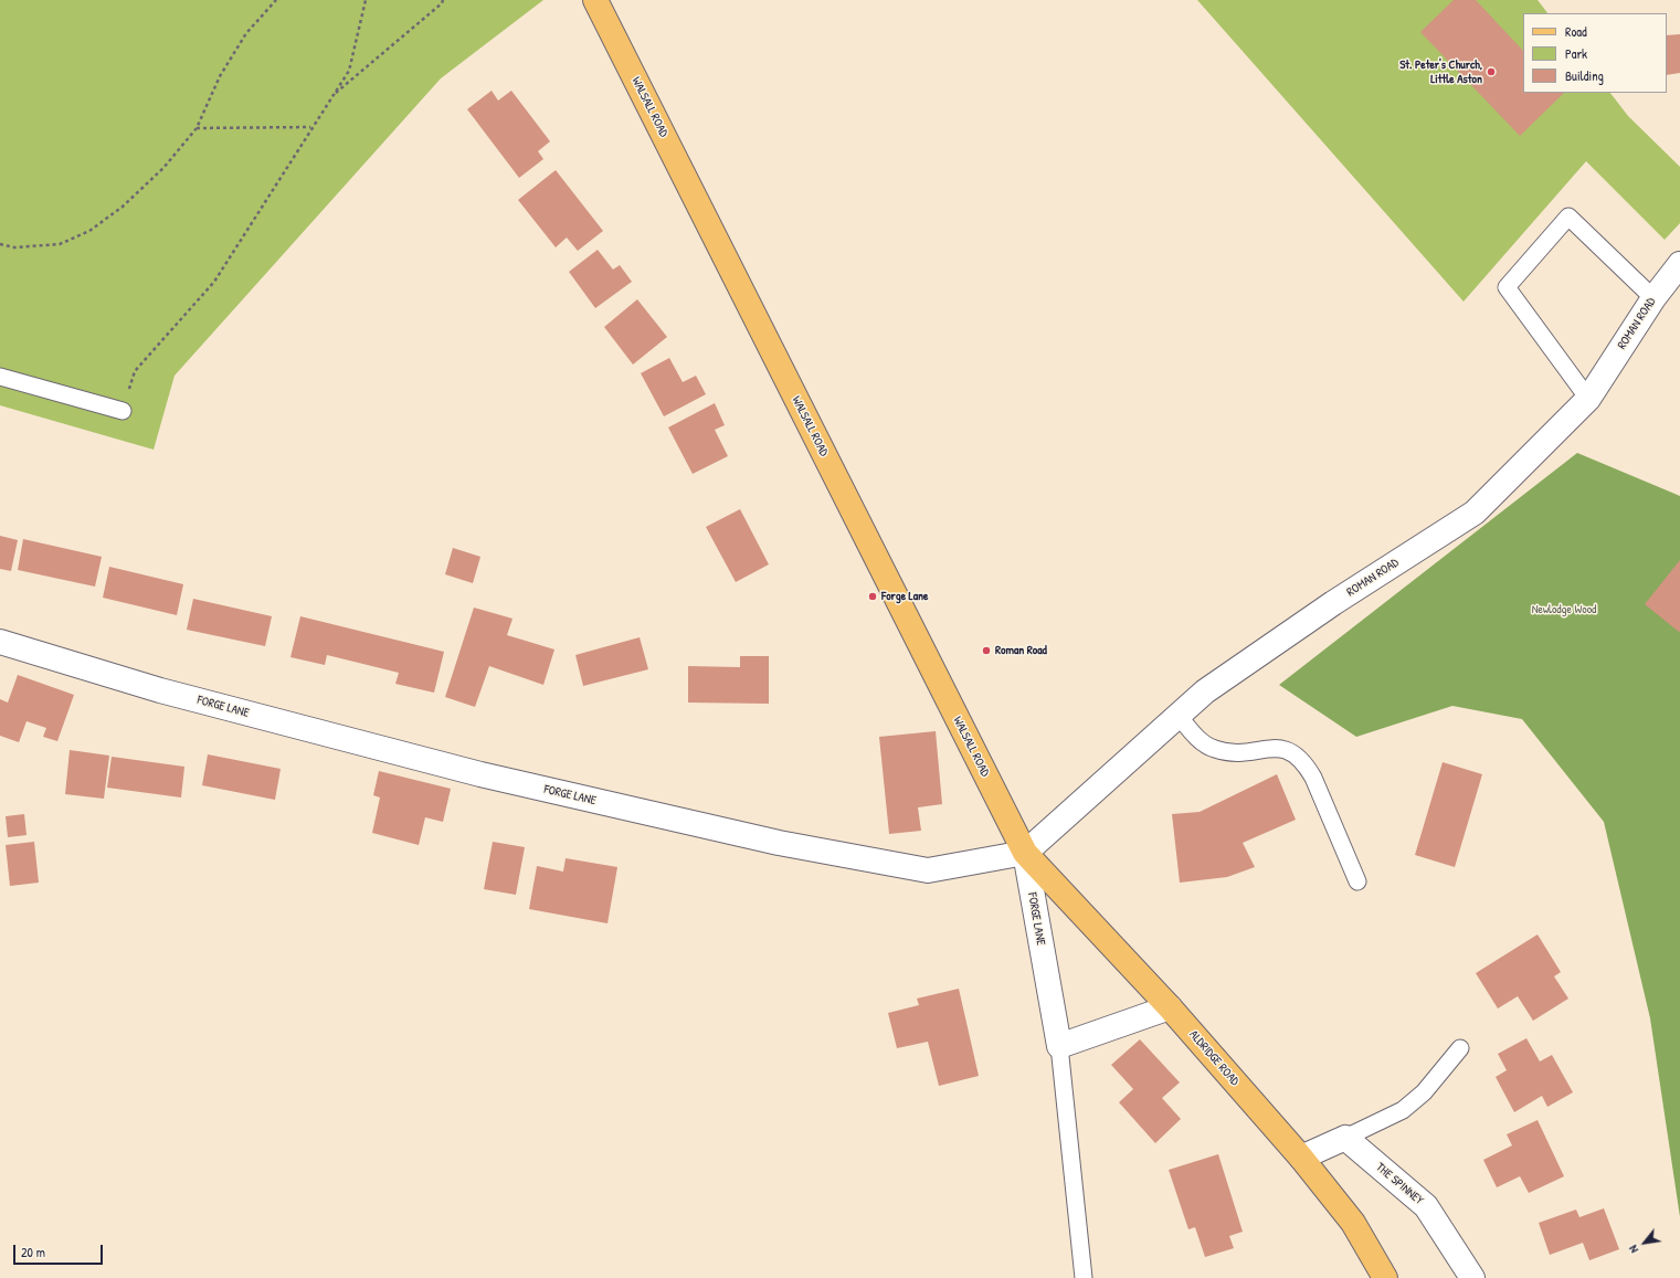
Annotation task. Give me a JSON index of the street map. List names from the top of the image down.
{
  "streets": {
    "main road": ["WALSALL ROAD", "ALDRIDGE ROAD"],
    "street": ["ROMAN ROAD", "FORGE LANE", "THE SPINNEY"]
  },
  "crossings": [
    ["WALSALL ROAD", "ROMAN ROAD"],
    ["WALSALL ROAD", "FORGE LANE"],
    ["WALSALL ROAD", "ALDRIDGE ROAD"],
    ["ROMAN ROAD", "FORGE LANE"],
    ["ROMAN ROAD", "ALDRIDGE ROAD"],
    ["FORGE LANE", "ALDRIDGE ROAD"]
  ],
  "parks": ["Newlodge Wood"],
  "places": ["St. Peter's Church, Little Aston", "Forge Lane", "Roman Road"],
  "legend": ["Road", "Park", "Building"],
  "scale_bar": "20 m",
  "north": "bottom left"
}
